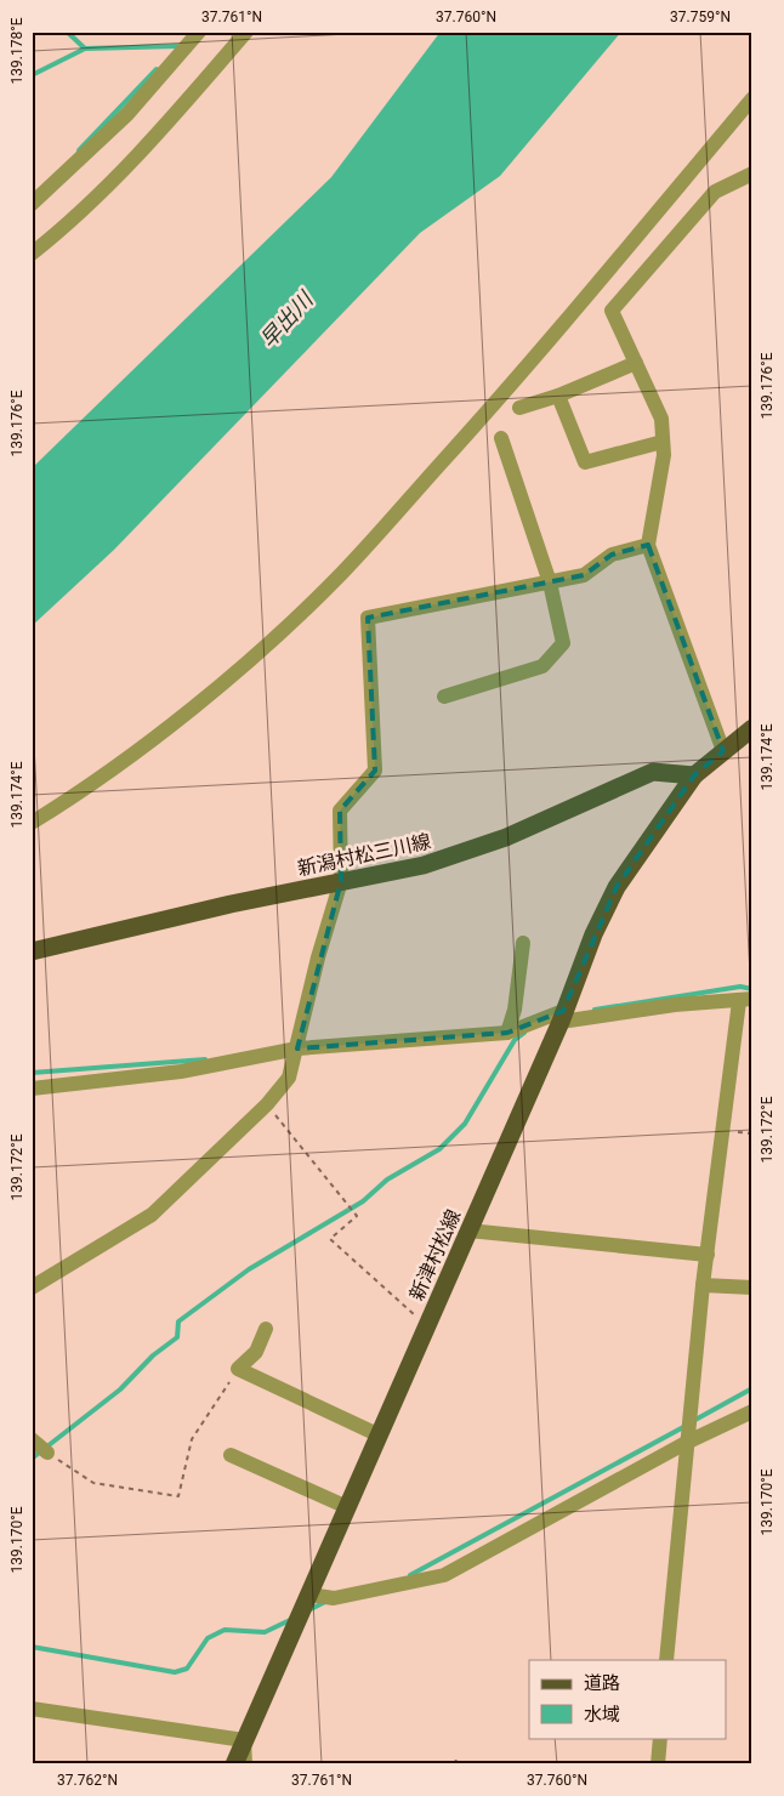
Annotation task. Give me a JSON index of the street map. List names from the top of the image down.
{
  "streets": {
    "main road": ["新潟村松三川線", "新津村松線"]
  },
  "crossings": [
    ["新潟村松三川線", "新津村松線"]
  ],
  "water": ["早出川"],
  "legend": ["道路", "水域"],
  "coordinates": [
    "37.761°N",
    "37.760°N",
    "37.759°N",
    "139.178°E",
    "139.176°E",
    "139.174°E",
    "139.172°E",
    "139.170°E",
    "37.762°N"
  ]
}
